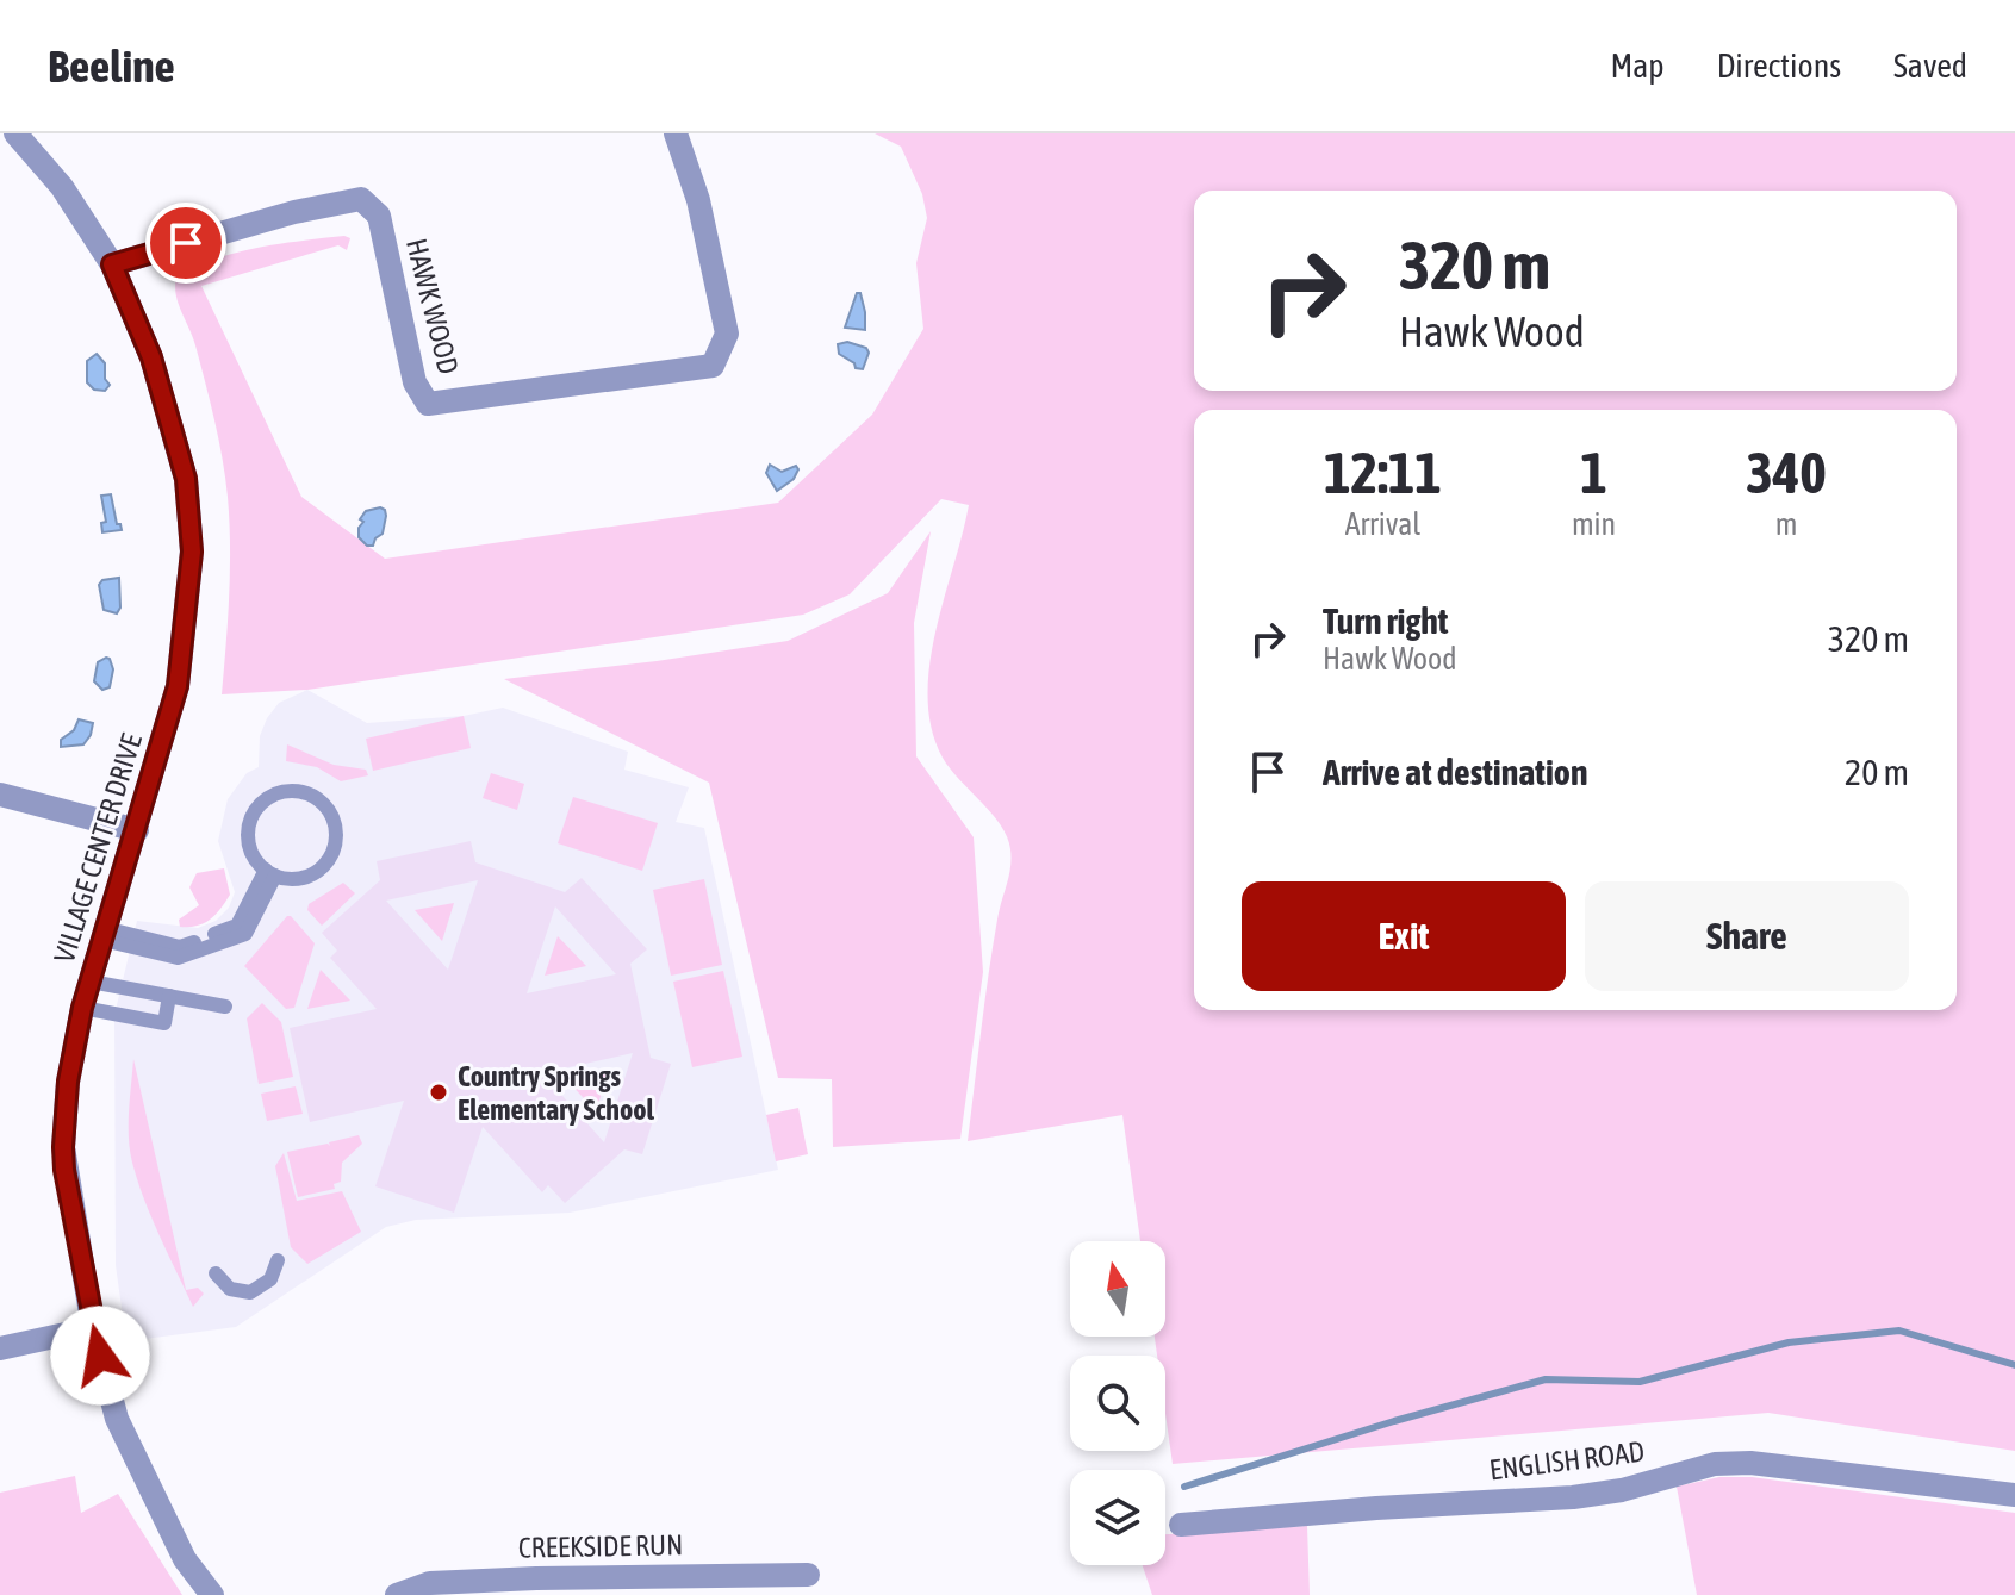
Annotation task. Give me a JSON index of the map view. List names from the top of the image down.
{
  "streets": {
    "street": [
      "HAWK WOOD",
      "VILLAGE CENTER DRIVE",
      "ENGLISH ROAD",
      "CREEKSIDE RUN"
    ]
  },
  "crossings": [
    ["HAWK WOOD", "VILLAGE CENTER DRIVE"]
  ],
  "places": ["Country Springs Elementary School"],
  "north": "top",
  "page": {
    "header": "Beeline",
    "nav": ["Map", "Directions", "Saved"],
    "turn": ["320 m", "Hawk Wood"],
    "eta": [
      "12:11",
      "Arrival",
      "1",
      "min",
      "340",
      "m"
    ],
    "list": [
      {
        "name": "Turn right",
        "note": "Hawk Wood",
        "value": "320 m"
      },
      {
        "name": "Arrive at destination",
        "value": "20 m"
      }
    ],
    "buttons": ["Exit", "Share"]
  }
}
